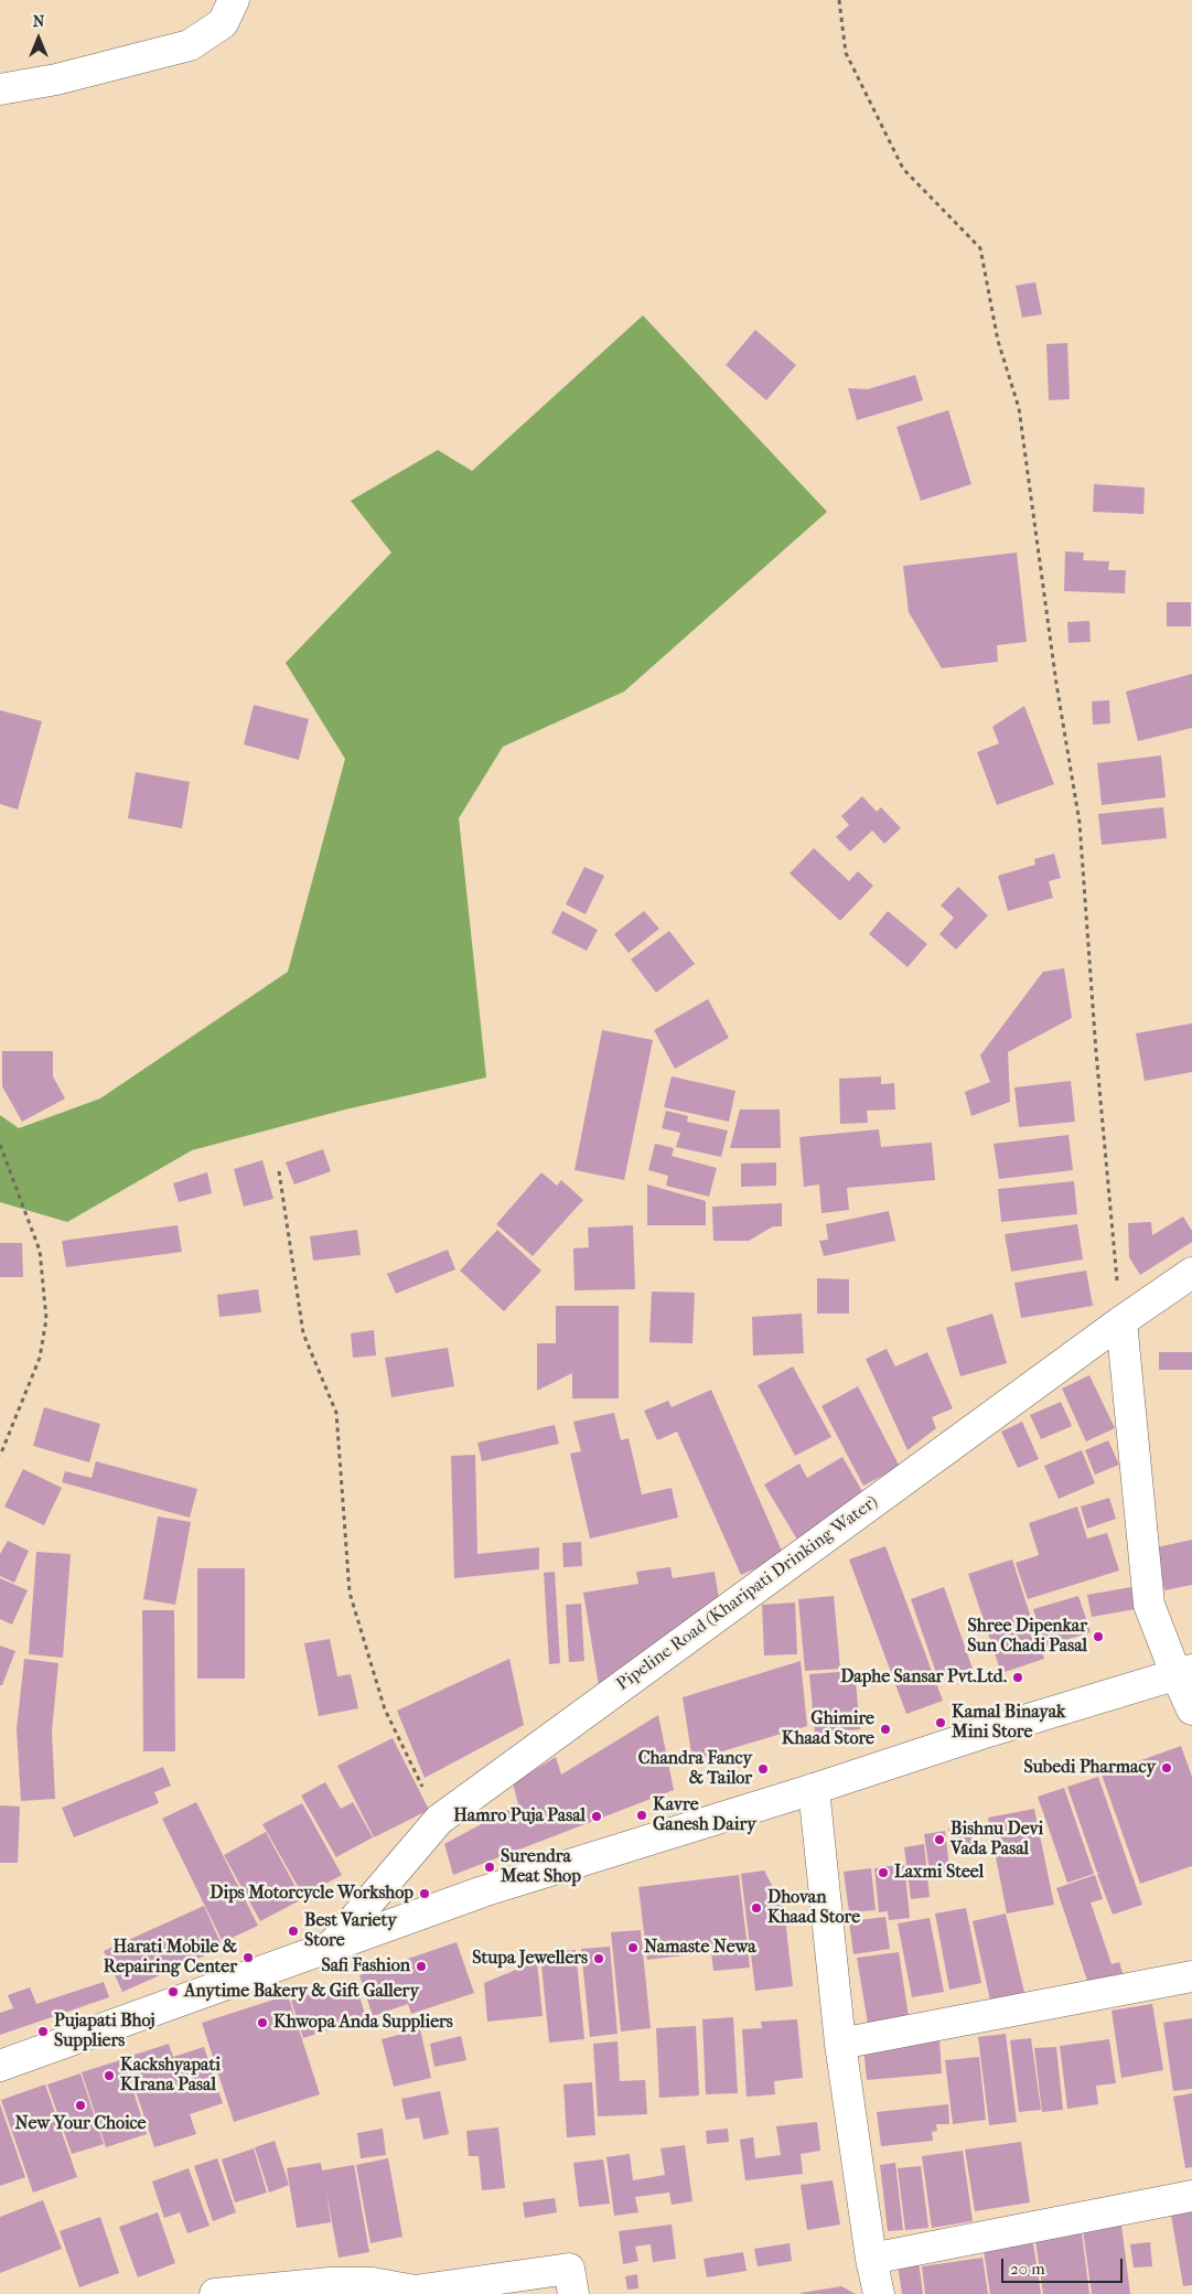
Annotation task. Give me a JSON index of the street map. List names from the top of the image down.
{
  "streets": {
    "street": ["Pipeline Road (Kharipati Drinking Water)"]
  },
  "places": [
    "Shree Dipenkar Sun Chadi Pasal",
    "Daphe Sansar Pvt.Ltd.",
    "Kamal Binayak Mini Store",
    "Ghimire Khaad Store",
    "Subedi Pharmacy",
    "Chandra Fancy & Tailor",
    "Kavre Ganesh Dairy",
    "Hamro Puja Pasal",
    "Bishnu Devi Vada Pasal",
    "Surendra Meat Shop",
    "Laxmi Steel",
    "Dips Motorcycle Workshop",
    "Dhovan Khaad Store",
    "Best Variety Store",
    "Namaste Newa",
    "Harati Mobile & Repairing Center",
    "Stupa Jewellers",
    "Safi Fashion",
    "Anytime Bakery & Gift Gallery",
    "Khwopa Anda Suppliers",
    "Pujapati Bhoj Suppliers",
    "Kackshyapati KIrana Pasal",
    "New Your Choice"
  ],
  "scale_bar": "20 m",
  "north": "top"
}
